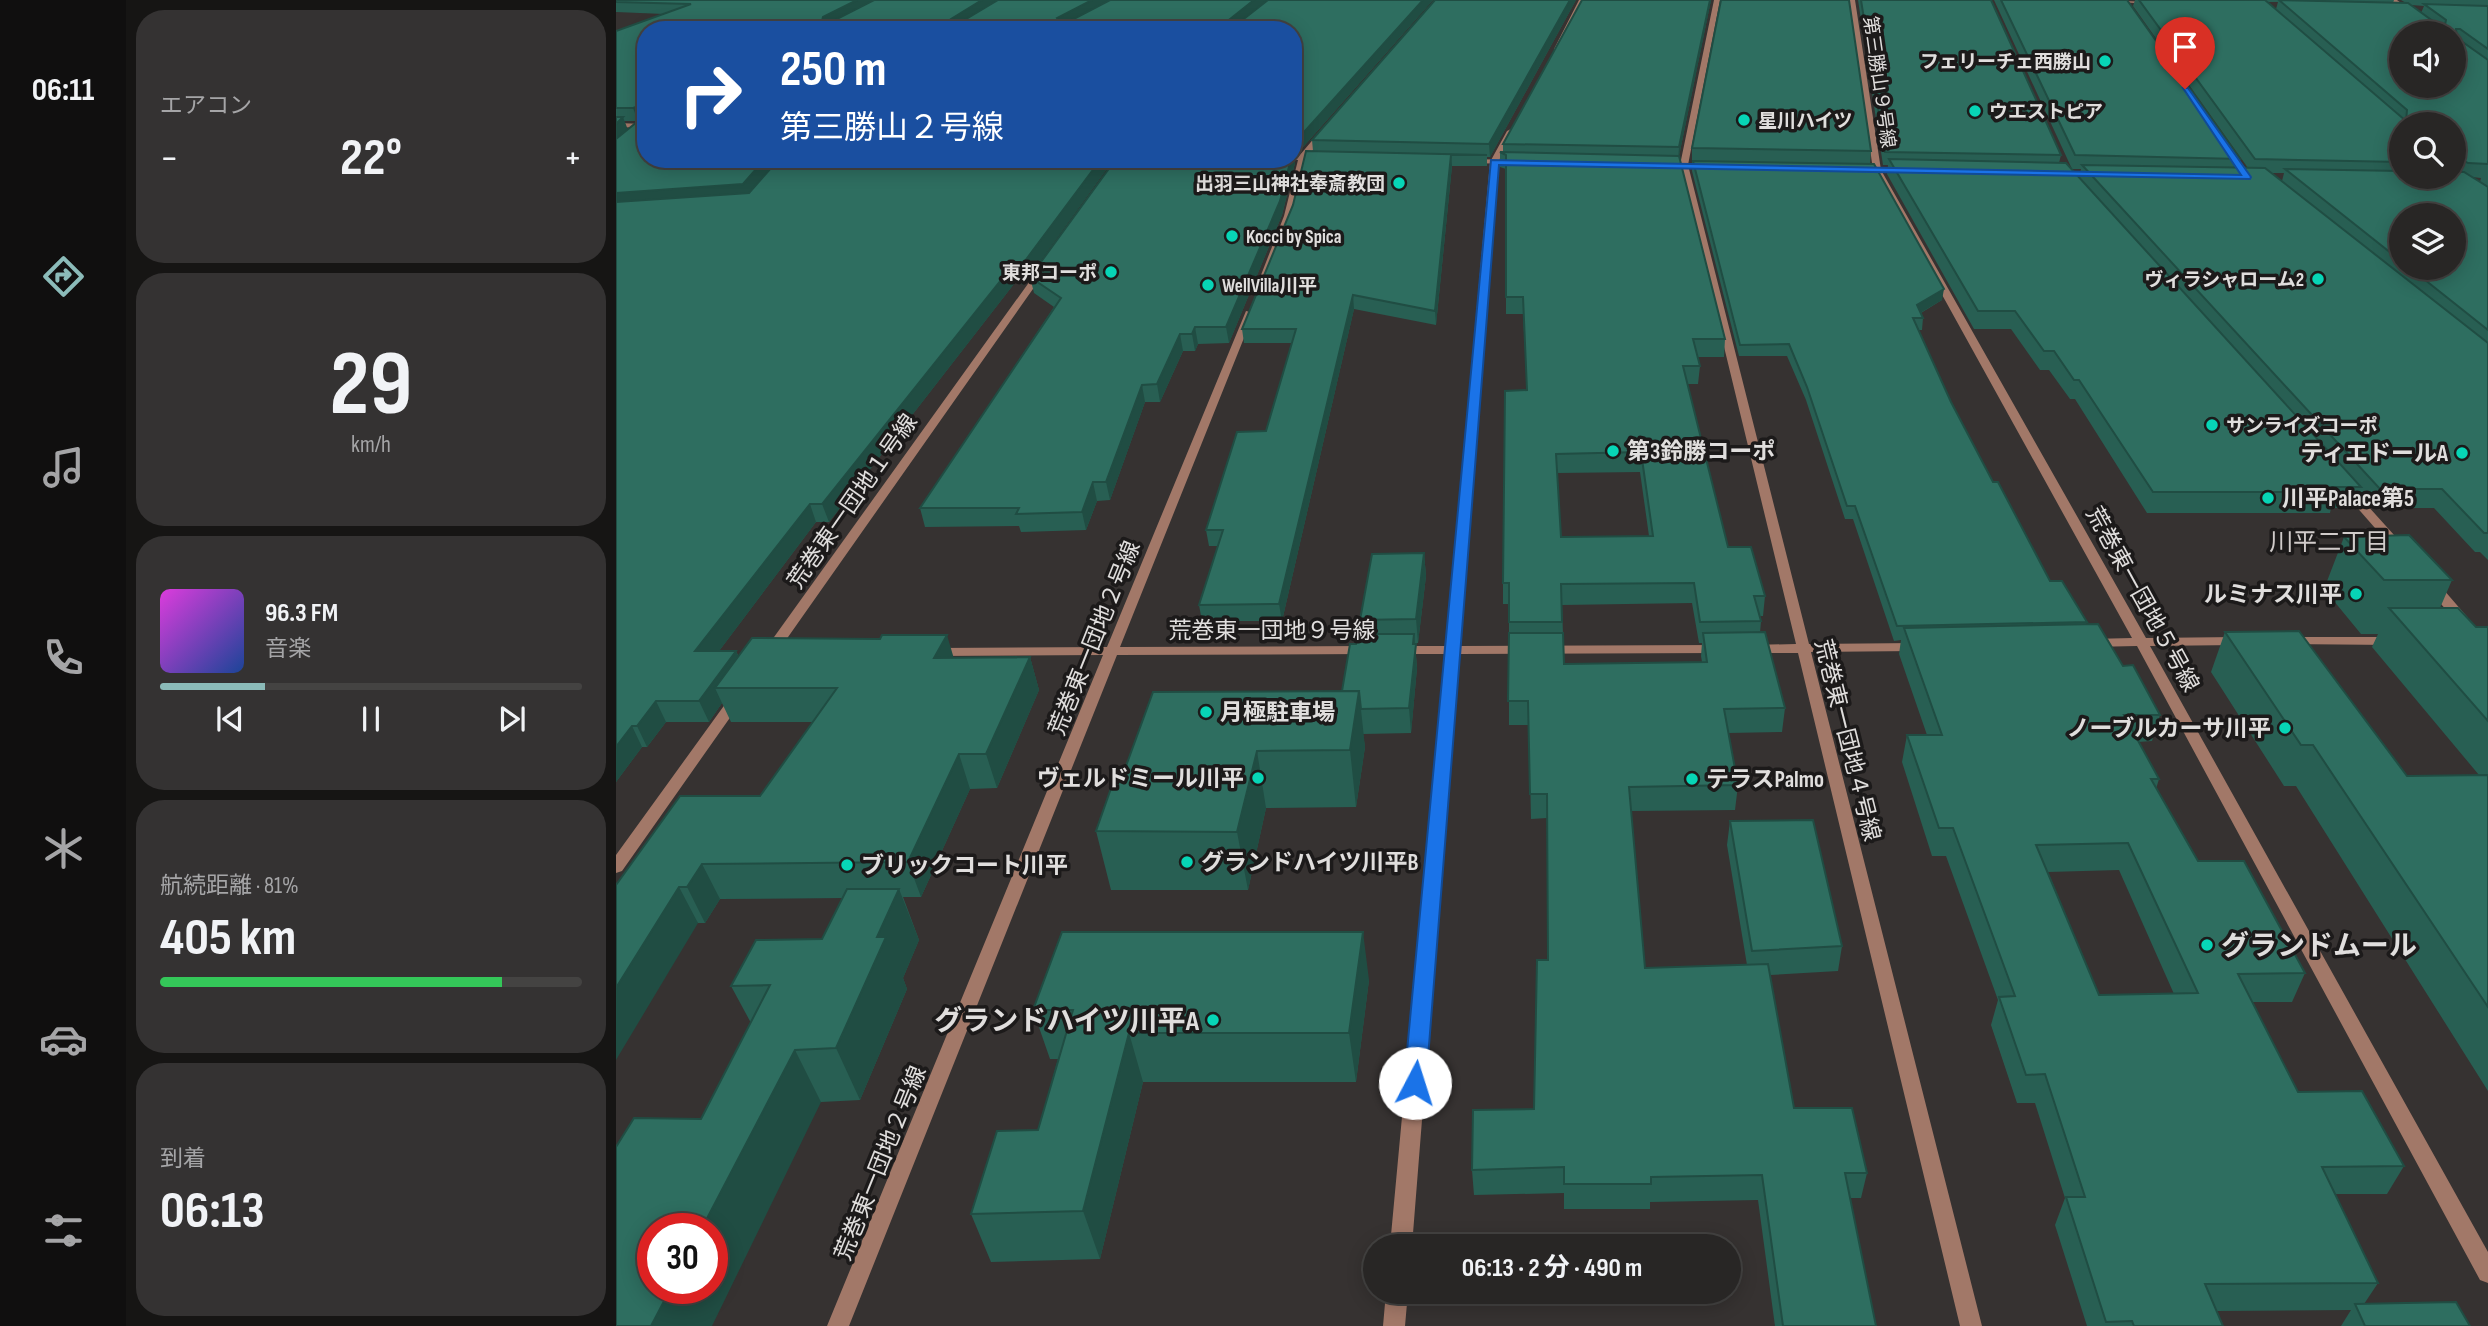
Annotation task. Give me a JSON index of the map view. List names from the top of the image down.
{
  "streets": {
    "street": [
      "第三勝山９号線",
      "荒巻東一団地１号線",
      "荒巻東一団地５号線",
      "荒巻東一団地９号線",
      "荒巻東一団地２号線",
      "荒巻東一団地４号線"
    ]
  },
  "crossings": [
    ["第三勝山９号線", "荒巻東一団地５号線"],
    ["荒巻東一団地９号線", "荒巻東一団地２号線"],
    ["荒巻東一団地９号線", "荒巻東一団地４号線"]
  ],
  "districts": ["川平二丁目"],
  "places": [
    "フェリーチェ西勝山",
    "ウエストピア",
    "星川ハイツ",
    "出羽三山神社奉斎教団",
    "Kocci by Spica",
    "東邦コーポ",
    "ヴィラシャローム2",
    "WellVilla川平",
    "サンライズコーポ",
    "第3鈴勝コーポ",
    "ティエドールA",
    "川平Palace第5",
    "ルミナス川平",
    "月極駐車場",
    "ノーブルカーサ川平",
    "ヴェルドミール川平",
    "テラスPalmo",
    "グランドハイツ川平B",
    "ブリックコート川平",
    "グランドムール",
    "グランドハイツ川平A"
  ],
  "page": {
    "tabs": "06:11",
    "tile": [
      "エアコン",
      ["29", "km/h"],
      ["航続距離 · 81%", "405 km"],
      ["到着", "06:13"]
    ],
    "turn": ["250 m", "第三勝山２号線"],
    "heat": ["−", "22°", "+"],
    "song": ["96.3 FM", "音楽"],
    "limit": "30",
    "trip": "06:13 · 2 分 · 490 m"
  }
}
